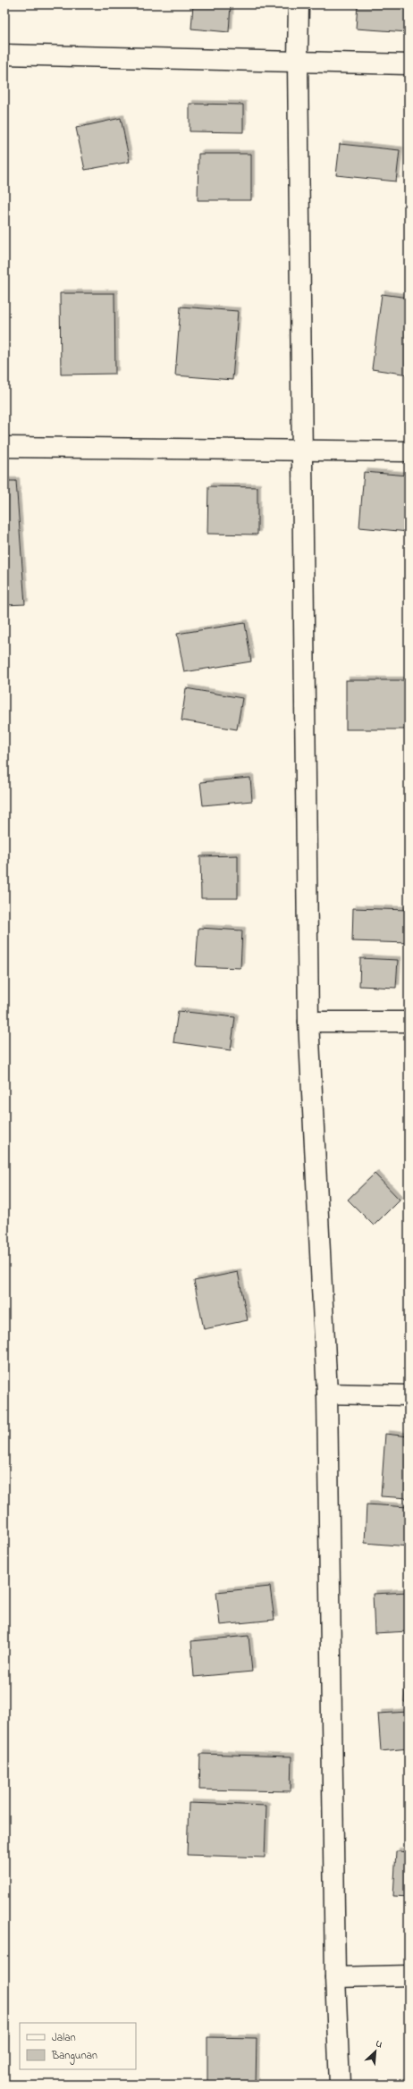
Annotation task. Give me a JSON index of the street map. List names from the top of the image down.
{
  "legend": ["Jalan", "Bangunan"],
  "north": "top right"
}
